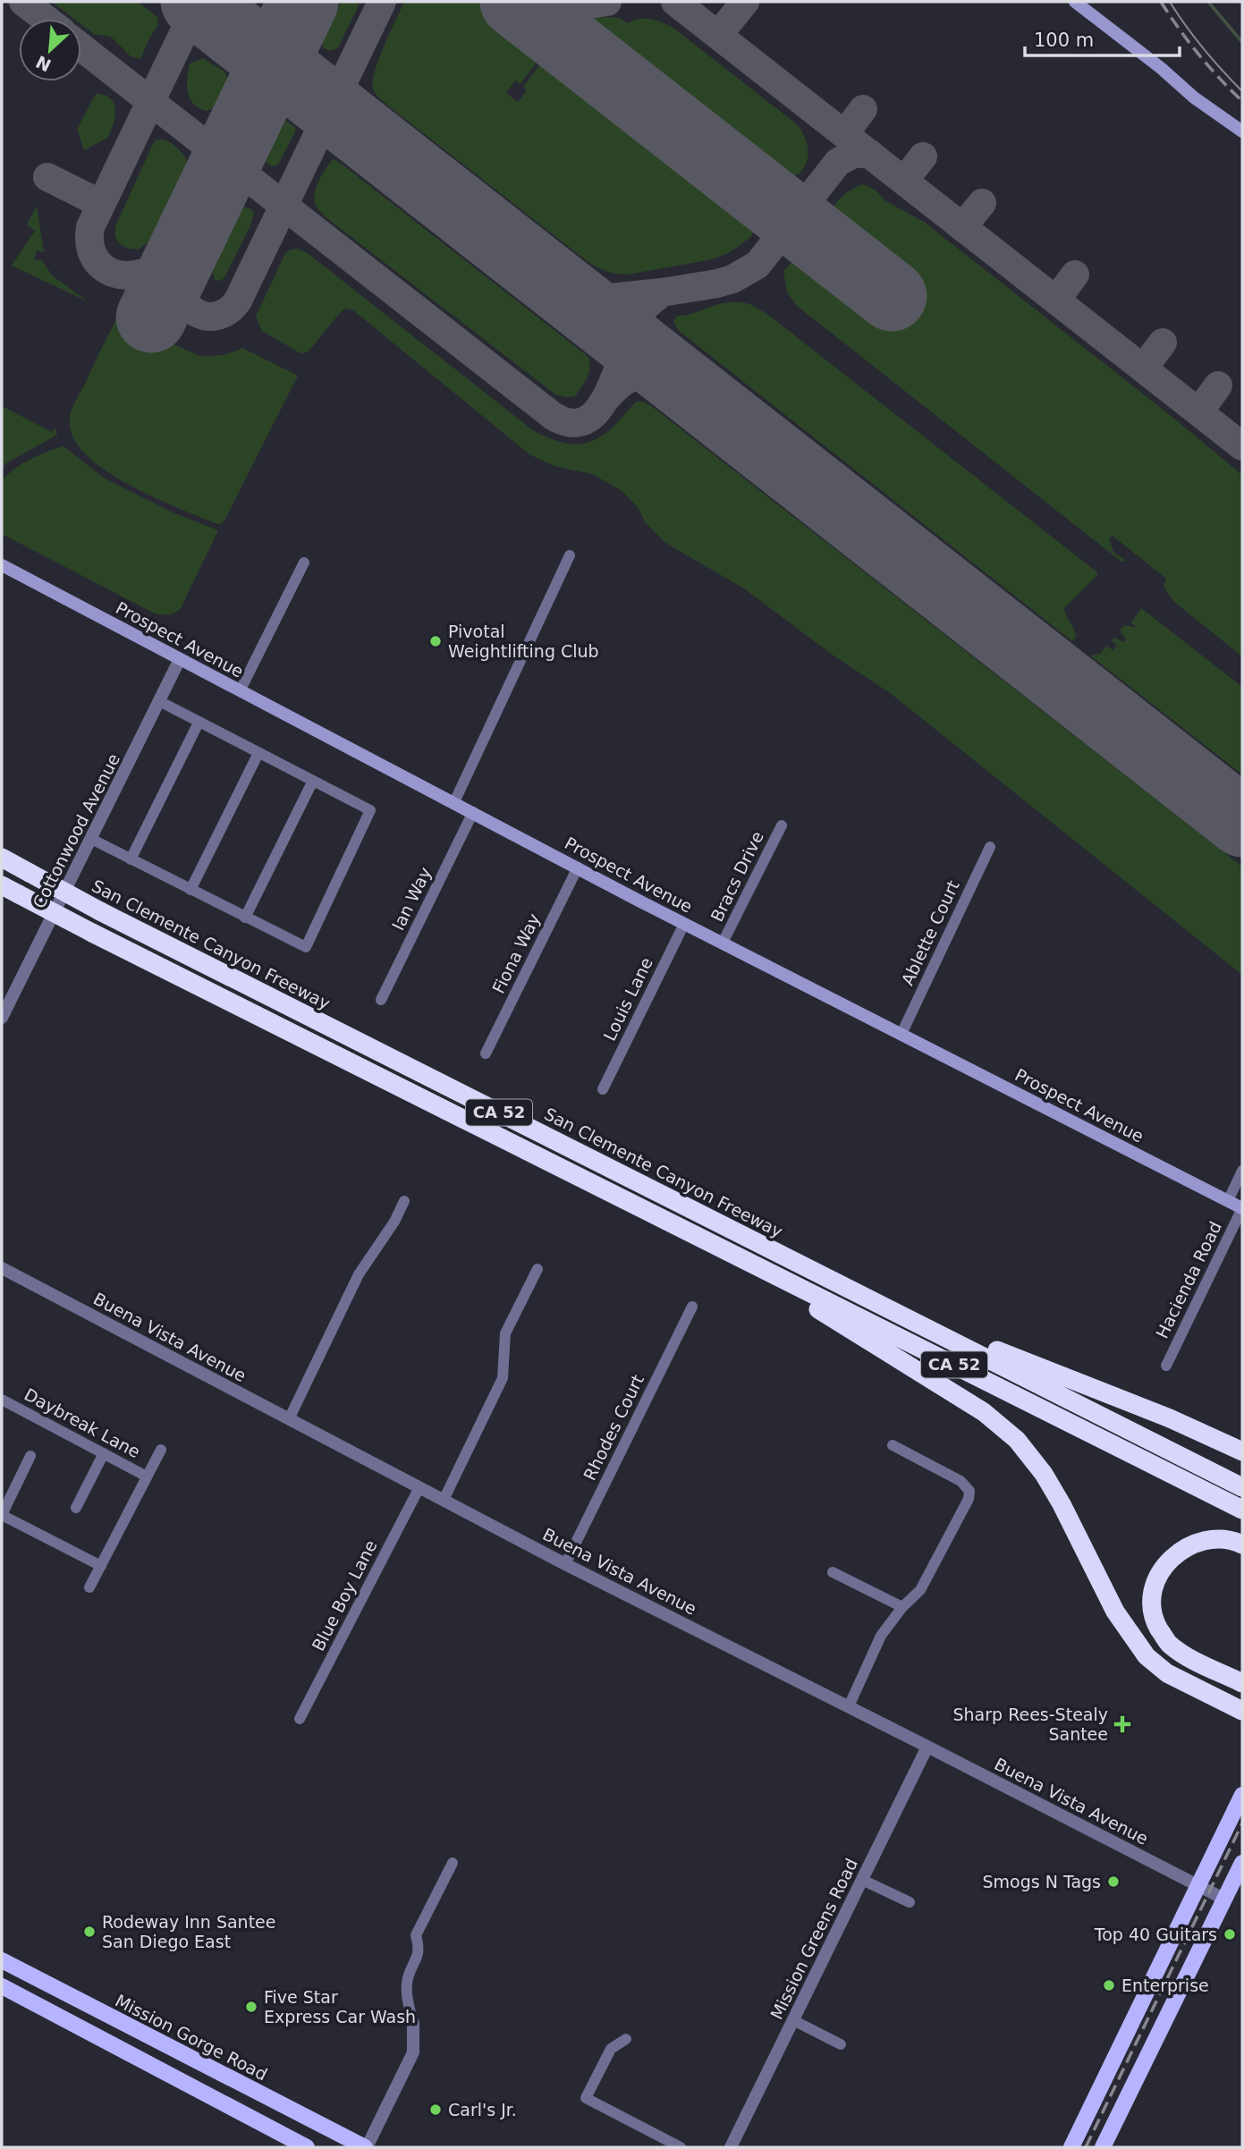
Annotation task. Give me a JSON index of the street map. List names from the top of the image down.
{
  "streets": {
    "highway": ["San Clemente Canyon Freeway", "CA 52"],
    "main road": ["Prospect Avenue", "Mission Gorge Road"],
    "street": [
      "Cottonwood Avenue",
      "Bracs Drive",
      "Ian Way",
      "Ablette Court",
      "Fiona Way",
      "Louis Lane",
      "Hacienda Road",
      "Buena Vista Avenue",
      "Daybreak Lane",
      "Rhodes Court",
      "Blue Boy Lane",
      "Mission Greens Road"
    ]
  },
  "crossings": [
    ["Prospect Avenue", "Cottonwood Avenue"],
    ["Prospect Avenue", "Bracs Drive"],
    ["Prospect Avenue", "Ian Way"],
    ["Prospect Avenue", "Ablette Court"],
    ["Prospect Avenue", "Fiona Way"],
    ["Prospect Avenue", "Louis Lane"],
    ["Prospect Avenue", "Hacienda Road"],
    ["Buena Vista Avenue", "Rhodes Court"],
    ["Buena Vista Avenue", "Blue Boy Lane"],
    ["Buena Vista Avenue", "Mission Greens Road"]
  ],
  "places": {
    "other": [
      "Pivotal Weightlifting Club",
      "Smogs N Tags",
      "Rodeway Inn Santee San Diego East",
      "Top 40 Guitars",
      "Enterprise",
      "Five Star Express Car Wash",
      "Carl's Jr."
    ],
    "health": ["Sharp Rees-Stealy Santee"]
  },
  "scale_bar": "100 m",
  "north": "bottom left"
}
